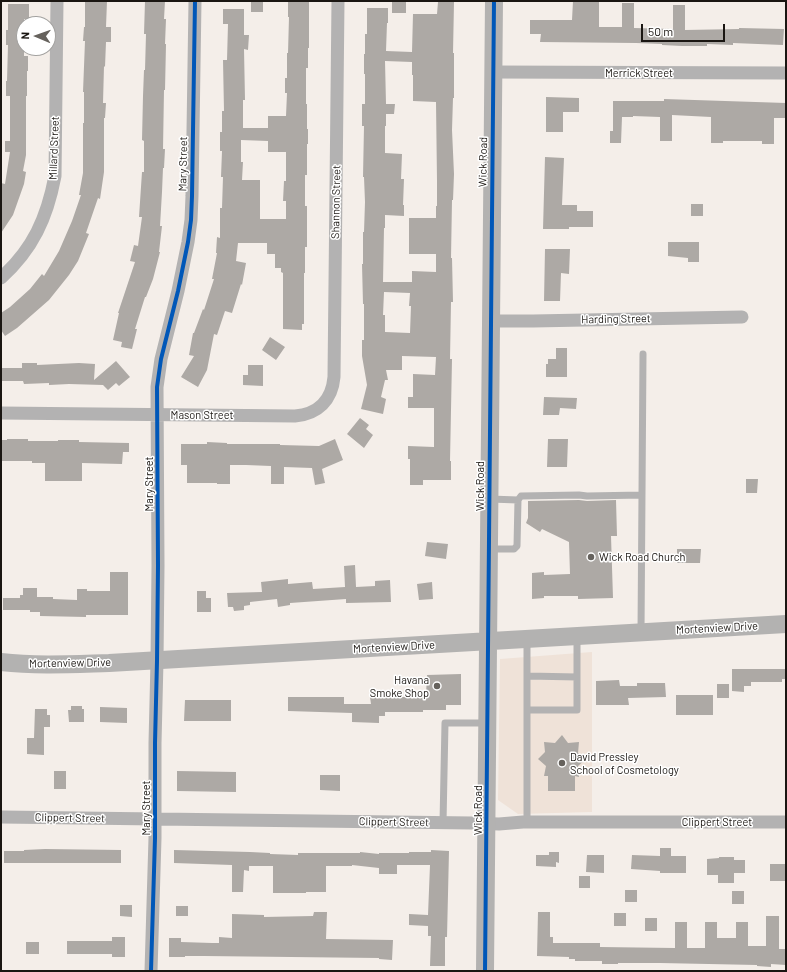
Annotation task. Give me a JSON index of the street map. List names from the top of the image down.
{
  "streets": {
    "street": [
      "Merrick Street",
      "Millard Street",
      "Wick Road",
      "Mary Street",
      "Shannon Street",
      "Harding Street",
      "Mason Street",
      "Mortenview Drive",
      "Clippert Street"
    ]
  },
  "crossings": [
    ["Merrick Street", "Wick Road"],
    ["Wick Road", "Harding Street"],
    ["Wick Road", "Mortenview Drive"],
    ["Wick Road", "Clippert Street"],
    ["Mary Street", "Mason Street"],
    ["Mary Street", "Mortenview Drive"],
    ["Mary Street", "Clippert Street"],
    ["Shannon Street", "Mason Street"]
  ],
  "places": ["Wick Road Church", "Havana Smoke Shop", "David Pressley School of Cosmetology"],
  "scale_bar": "50 m",
  "north": "left"
}
